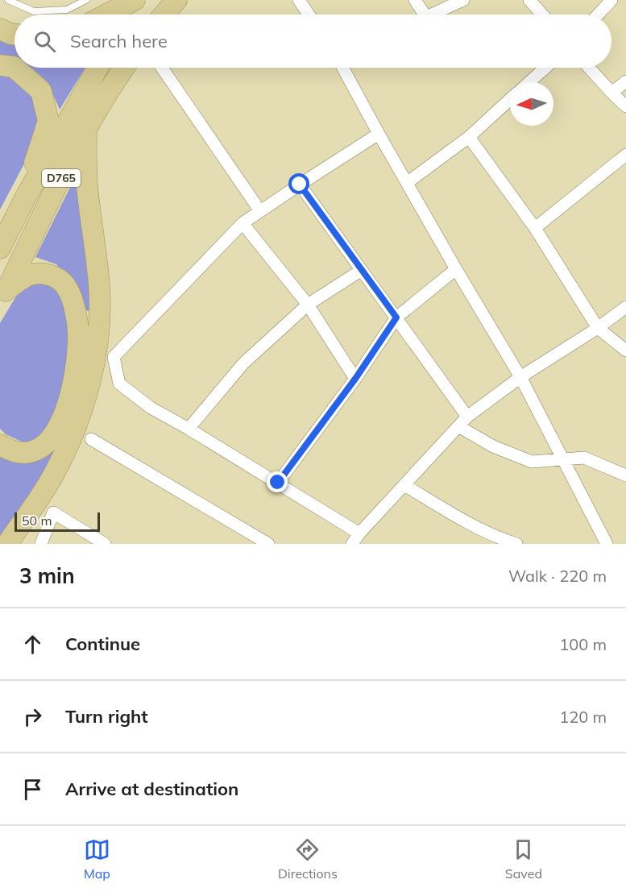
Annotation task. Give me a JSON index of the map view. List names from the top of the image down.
{
  "streets": {
    "highway": ["D765"]
  },
  "scale_bar": "50 m",
  "north": "left",
  "page": {
    "search": "Search here",
    "scale": "50 m",
    "heading": ["3 min", "Walk · 220 m"],
    "list": [
      ["Continue", "100 m"],
      ["Turn right", "120 m"],
      "Arrive at destination"
    ],
    "nav": ["Map", "Directions", "Saved"]
  }
}
